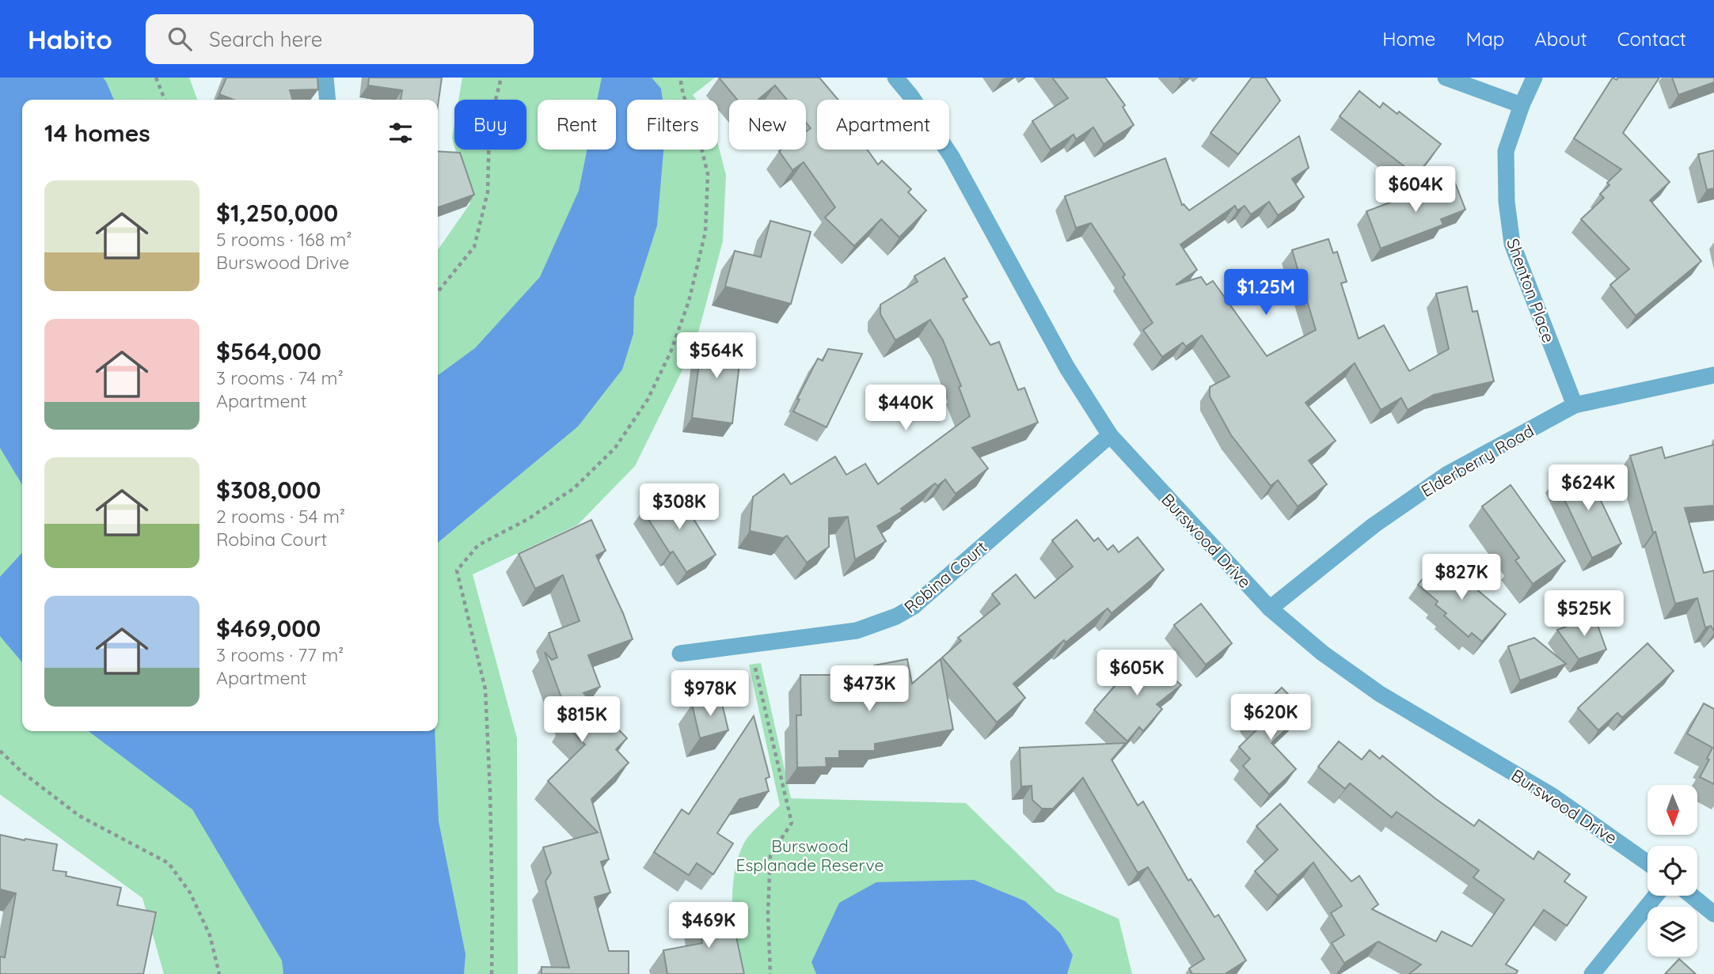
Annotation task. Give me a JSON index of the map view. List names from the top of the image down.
{
  "streets": {
    "street": [
      "Shenton Place",
      "Elderberry Road",
      "Burswood Drive",
      "Robina Court"
    ]
  },
  "crossings": [
    ["Shenton Place", "Elderberry Road"],
    ["Elderberry Road", "Burswood Drive"],
    ["Burswood Drive", "Robina Court"]
  ],
  "parks": ["Burswood Esplanade Reserve"],
  "north": "bottom",
  "page": {
    "header": "Habito",
    "search": "Search here",
    "nav": [
      "Home",
      "Map",
      "About",
      "Contact"
    ],
    "chip": [
      "Buy",
      "Rent",
      "Filters",
      "New",
      "Apartment"
    ],
    "heading": "14 homes",
    "price": [
      "$604K",
      "$1.25M",
      "$564K",
      "$440K",
      "$624K",
      "$308K",
      "$827K",
      "$525K",
      "$605K",
      "$473K",
      "$978K",
      "$620K",
      "$815K",
      "$469K"
    ],
    "list": [
      {
        "name": "$1,250,000",
        "note": "5 rooms · 168 m² · Burswood Drive"
      },
      {
        "name": "$564,000",
        "note": "3 rooms · 74 m² · Apartment"
      },
      {
        "name": "$308,000",
        "note": "2 rooms · 54 m² · Robina Court"
      },
      {
        "name": "$469,000",
        "note": "3 rooms · 77 m² · Apartment"
      }
    ]
  }
}
